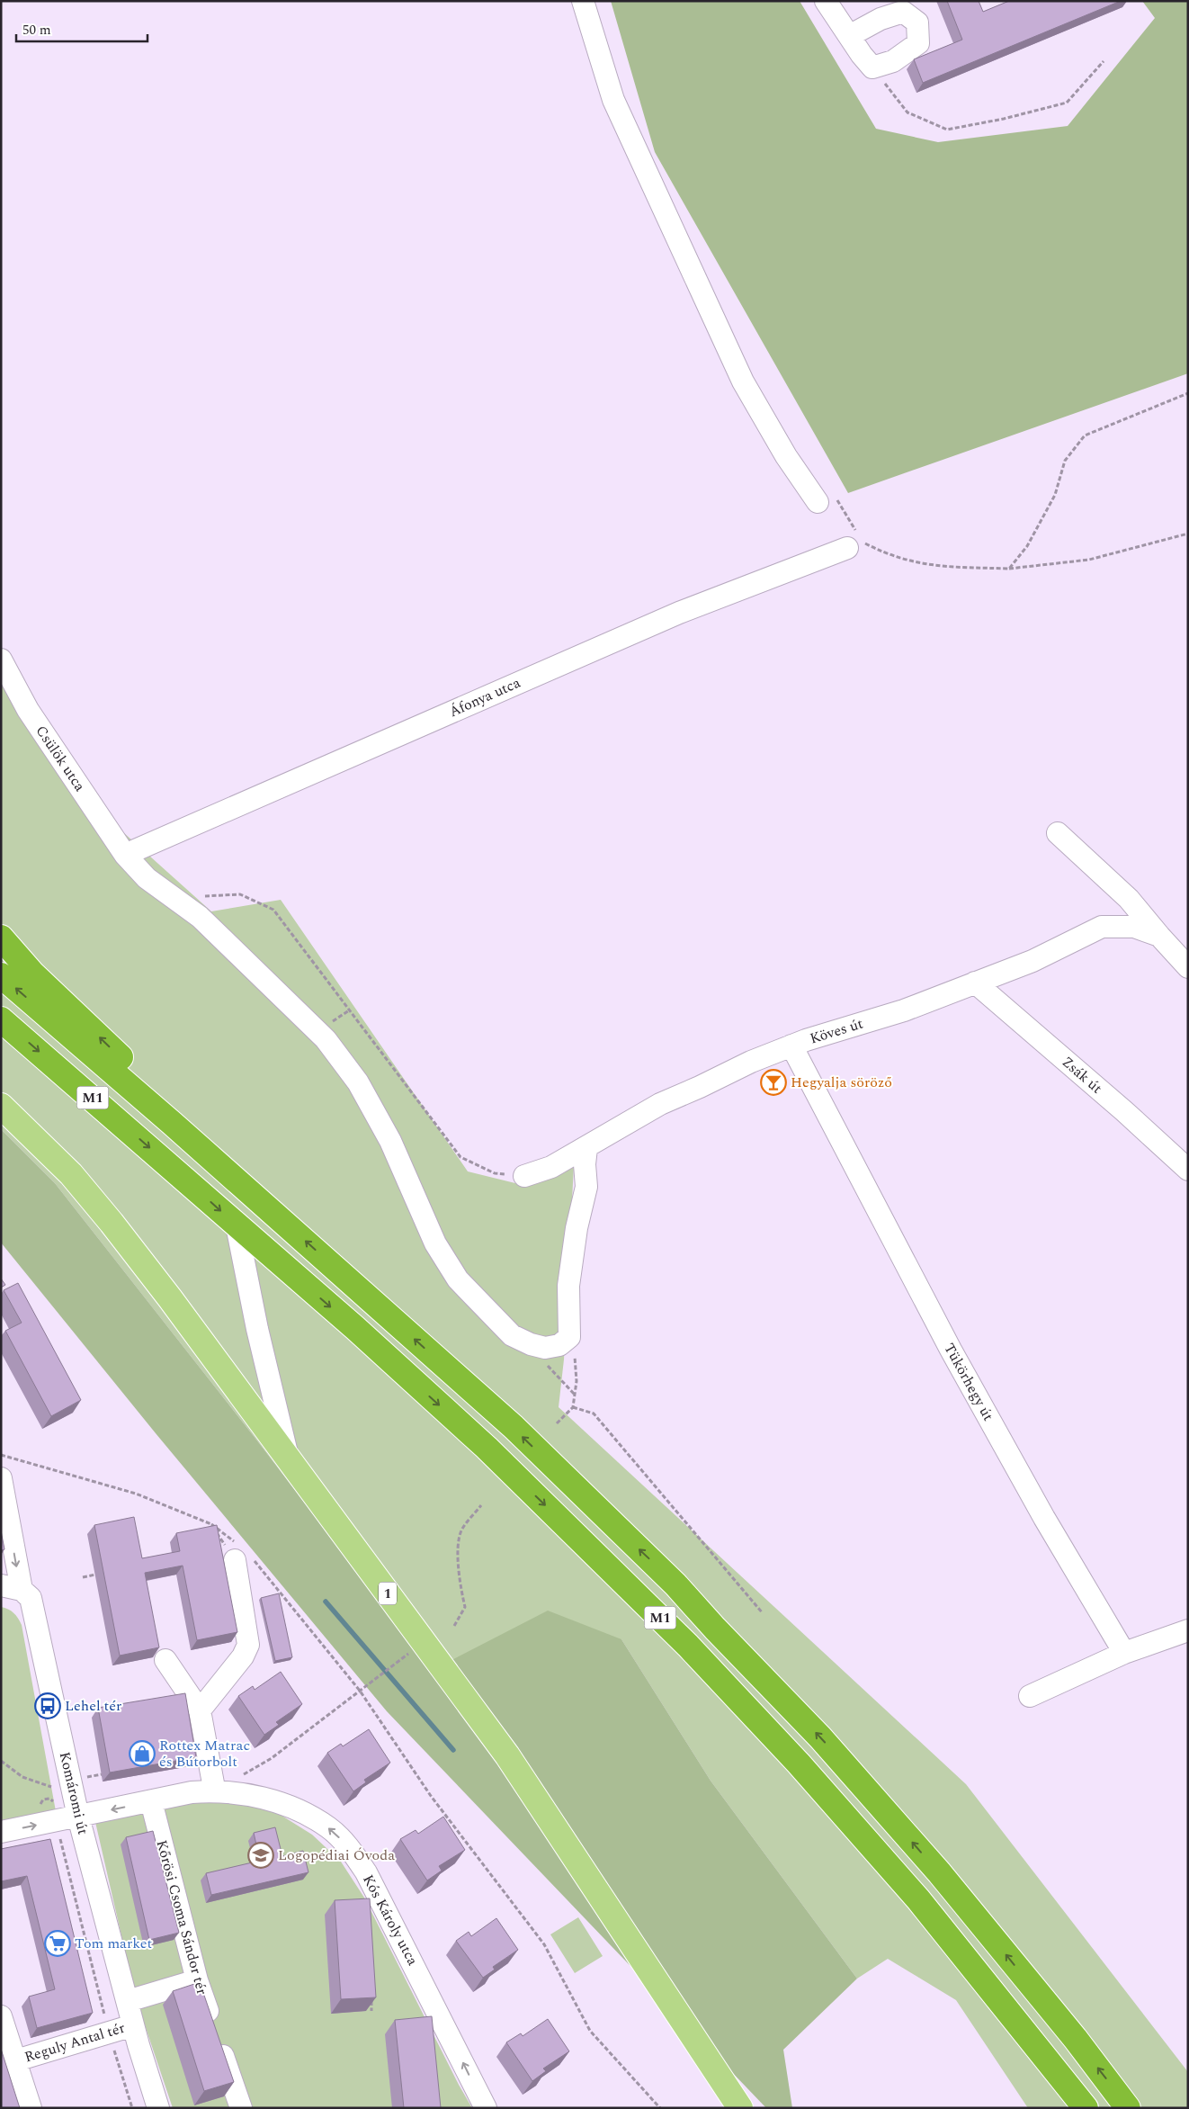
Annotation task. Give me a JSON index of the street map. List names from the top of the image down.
{
  "streets": {
    "highway": ["M1"],
    "main road": ["1"],
    "street": [
      "Áfonya utca",
      "Csülök utca",
      "Köves út",
      "Zsák út",
      "Tükörhegy út",
      "Komáromi út",
      "Kőrösi Csoma Sándor tér",
      "Kós Károly utca",
      "Reguly Antal tér"
    ]
  },
  "crossings": [
    ["Áfonya utca", "Csülök utca"],
    ["Köves út", "Zsák út"],
    ["Köves út", "Tükörhegy út"],
    ["Komáromi út", "Kós Károly utca"],
    ["Komáromi út", "Reguly Antal tér"],
    ["Kőrösi Csoma Sándor tér", "Kós Károly utca"]
  ],
  "places": {
    "bar": ["Hegyalja söröző"],
    "bus stop": ["Lehel tér"],
    "shop": ["Rottex Matrac és Bútorbolt"],
    "school or university": ["Logopédiai Óvoda"],
    "supermarket": ["Tom market"]
  },
  "scale_bar": "50 m"
}
